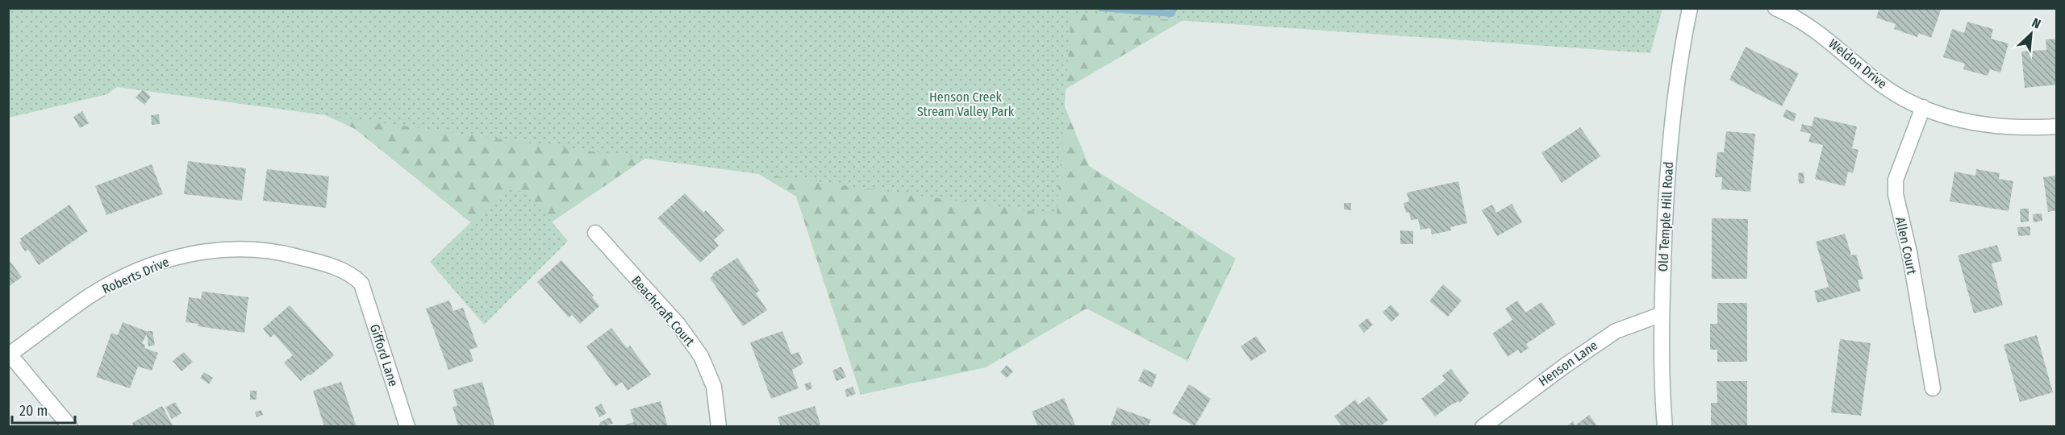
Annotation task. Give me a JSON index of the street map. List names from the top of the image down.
{
  "streets": {
    "street": [
      "Weldon Drive",
      "Old Temple Hill Road",
      "Allen Court",
      "Roberts Drive",
      "Beachcraft Court",
      "Gifford Lane",
      "Henson Lane"
    ]
  },
  "crossings": [
    ["Weldon Drive", "Allen Court"],
    ["Old Temple Hill Road", "Henson Lane"],
    ["Roberts Drive", "Gifford Lane"]
  ],
  "parks": ["Henson Creek Stream Valley Park"],
  "scale_bar": "20 m",
  "north": "top right"
}
